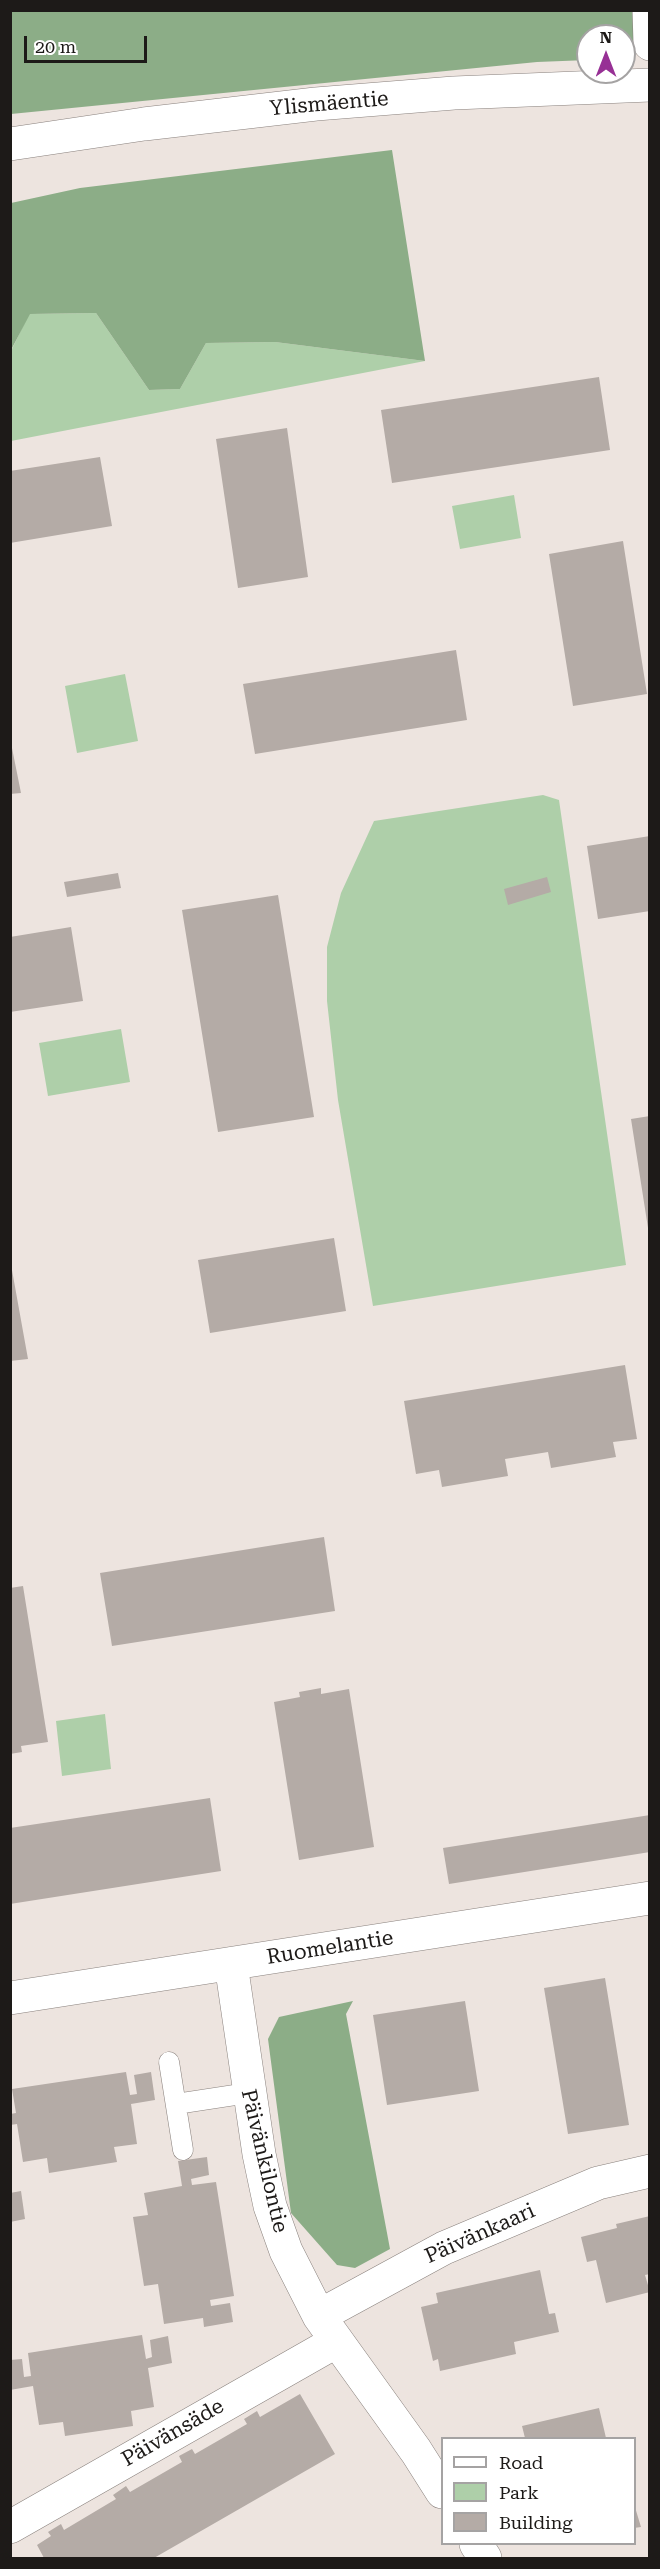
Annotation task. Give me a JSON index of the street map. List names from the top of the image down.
{
  "streets": {
    "street": [
      "Ylismäentie",
      "Ruomelantie",
      "Päivänkilontie",
      "Päivänkaari",
      "Päivänsäde"
    ]
  },
  "crossings": [
    ["Ruomelantie", "Päivänkilontie"],
    ["Päivänkilontie", "Päivänkaari"],
    ["Päivänkilontie", "Päivänsäde"],
    ["Päivänkaari", "Päivänsäde"]
  ],
  "legend": ["Road", "Park", "Building"],
  "scale_bar": "20 m",
  "north": "top"
}
